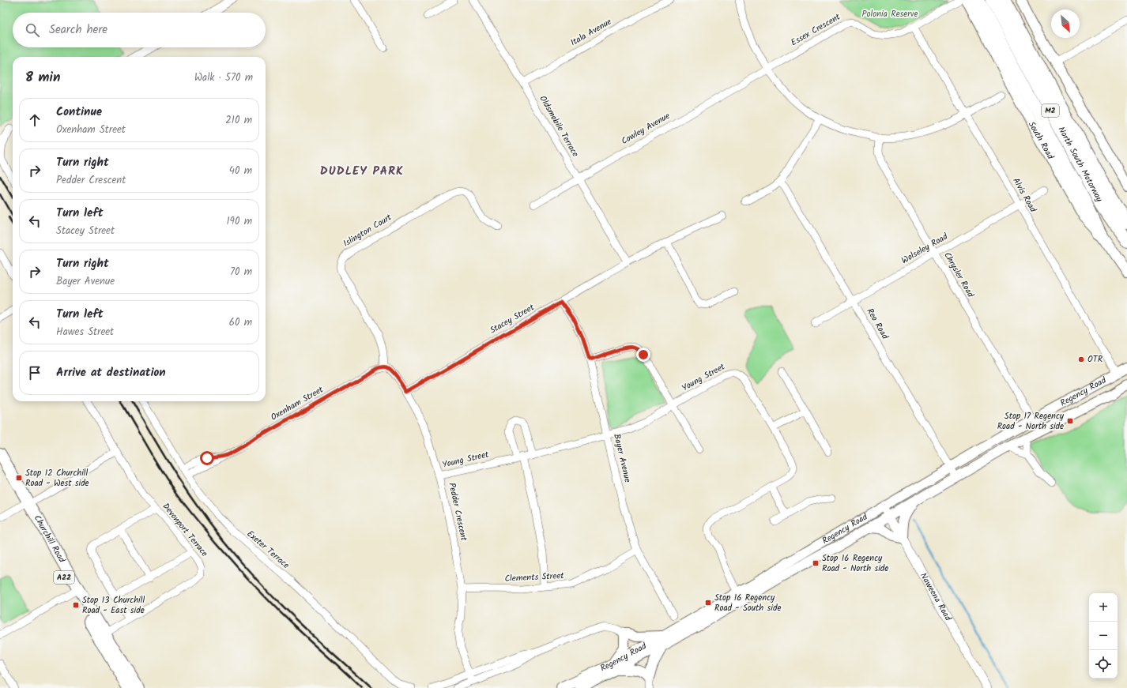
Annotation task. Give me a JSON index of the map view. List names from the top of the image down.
{
  "streets": {
    "highway": ["M2", "North South Motorway"],
    "main road": [
      "South Road",
      "Regency Road",
      "Churchill Road",
      "A22"
    ],
    "street": [
      "Essex Crescent",
      "Itala Avenue",
      "Oldsmobile Terrace",
      "Cowley Avenue",
      "Alvis Road",
      "Islington Court",
      "Wolseley Road",
      "Chrysler Road",
      "Stacey Street",
      "Reo Road",
      "Young Street",
      "Oxenham Street",
      "Bayer Avenue",
      "Pedder Crescent",
      "Devonport Terrace",
      "Exeter Terrace",
      "Clements Street",
      "Naweena Road"
    ]
  },
  "crossings": [
    ["Essex Crescent", "Cowley Avenue"],
    ["Essex Crescent", "Alvis Road"],
    ["Itala Avenue", "Oldsmobile Terrace"],
    ["Oldsmobile Terrace", "Cowley Avenue"],
    ["Oldsmobile Terrace", "Stacey Street"],
    ["Alvis Road", "Wolseley Road"],
    ["Alvis Road", "Regency Road"],
    ["Islington Court", "Oxenham Street"],
    ["Islington Court", "Pedder Crescent"],
    ["Wolseley Road", "Chrysler Road"],
    ["Wolseley Road", "Reo Road"],
    ["Chrysler Road", "Regency Road"],
    ["Stacey Street", "Bayer Avenue"],
    ["Stacey Street", "Pedder Crescent"],
    ["Reo Road", "Regency Road"],
    ["Young Street", "Regency Road"],
    ["Young Street", "Bayer Avenue"],
    ["Young Street", "Pedder Crescent"],
    ["Regency Road", "Naweena Road"],
    ["Oxenham Street", "Pedder Crescent"],
    ["Oxenham Street", "Exeter Terrace"],
    ["Bayer Avenue", "Clements Street"],
    ["Pedder Crescent", "Clements Street"],
    ["Devonport Terrace", "Churchill Road"]
  ],
  "districts": ["DUDLEY PARK"],
  "parks": ["Polonia Reserve"],
  "places": {
    "other": ["OTR"],
    "transit": [
      "Stop 17 Regency Road - North side",
      "Stop 12 Churchill Road - West side",
      "Stop 16 Regency Road - North side",
      "Stop 16 Regency Road - South side",
      "Stop 13 Churchill Road - East side"
    ]
  },
  "north": "bottom right",
  "page": {
    "search": "Search here",
    "heading": ["8 min", "Walk · 570 m"],
    "list": [
      ["Continue", "Oxenham Street", "210 m"],
      ["Turn right", "Pedder Crescent", "40 m"],
      ["Turn left", "Stacey Street", "190 m"],
      ["Turn right", "Bayer Avenue", "70 m"],
      ["Turn left", "Hawes Street", "60 m"],
      "Arrive at destination"
    ],
    "map_buttons": ["+", "−"]
  }
}
